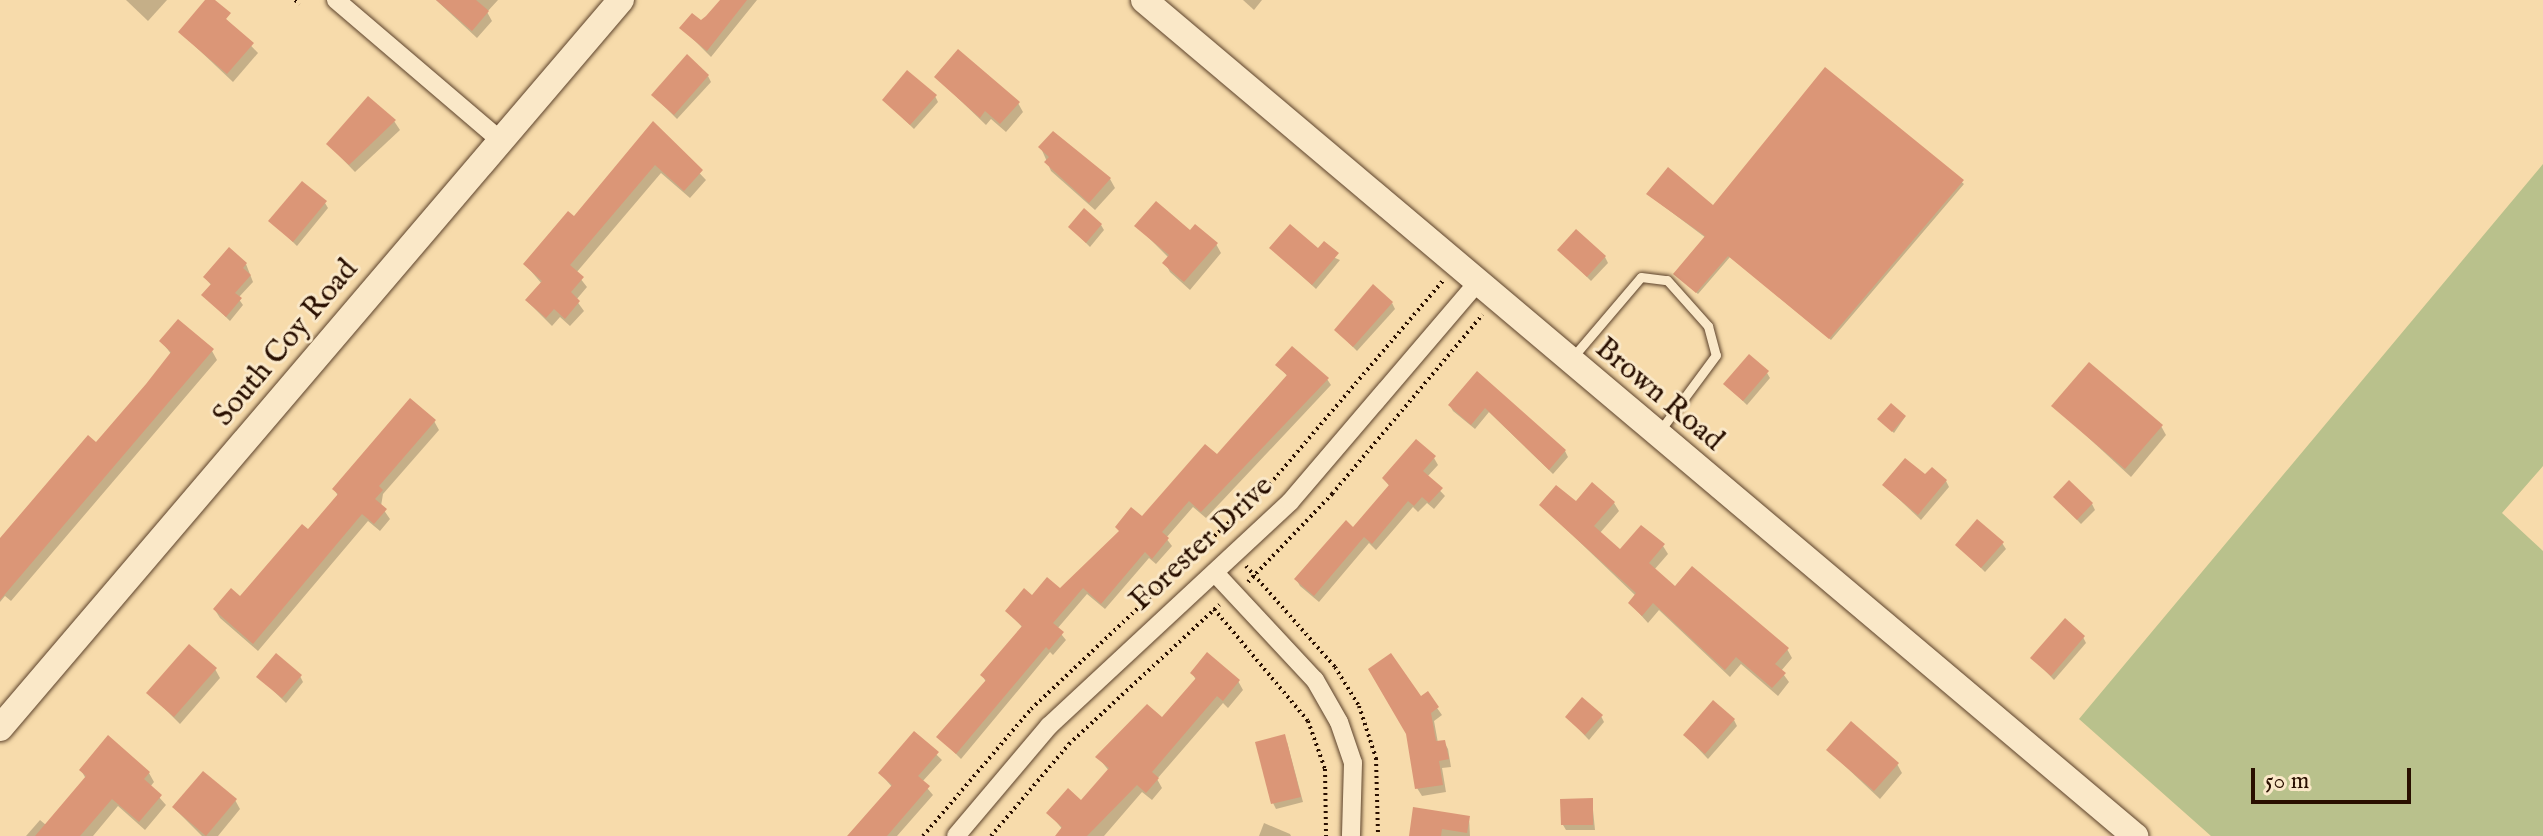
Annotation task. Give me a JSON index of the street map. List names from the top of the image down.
{
  "streets": {
    "street": ["South Coy Road", "Brown Road", "Forester Drive"]
  },
  "crossings": [
    ["Brown Road", "Forester Drive"]
  ],
  "scale_bar": "50 m"
}
